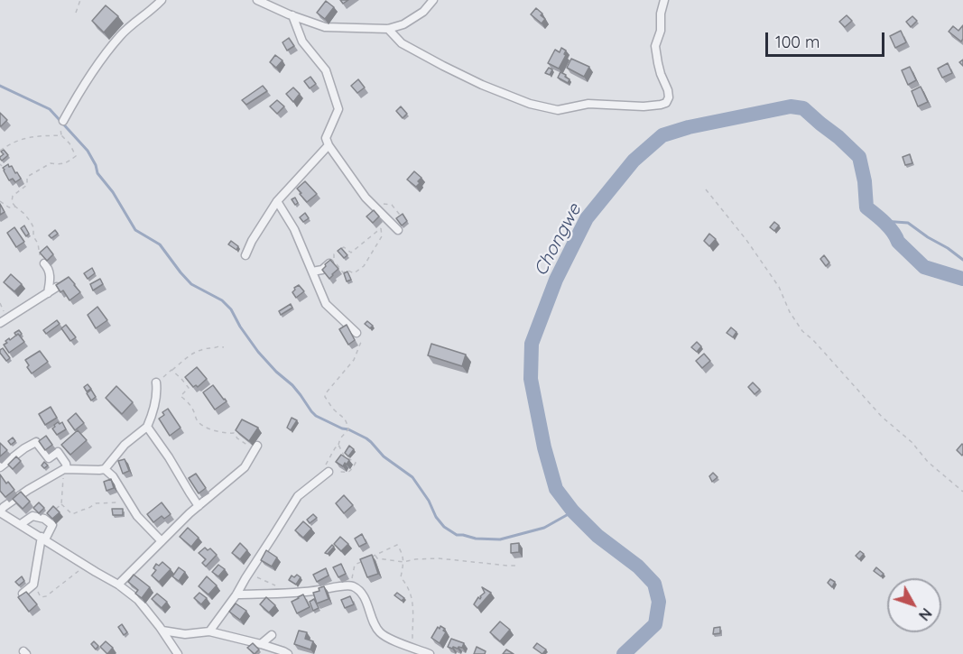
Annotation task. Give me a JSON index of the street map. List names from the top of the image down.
{
  "water": ["Chongwe"],
  "scale_bar": "100 m",
  "north": "bottom right"
}
